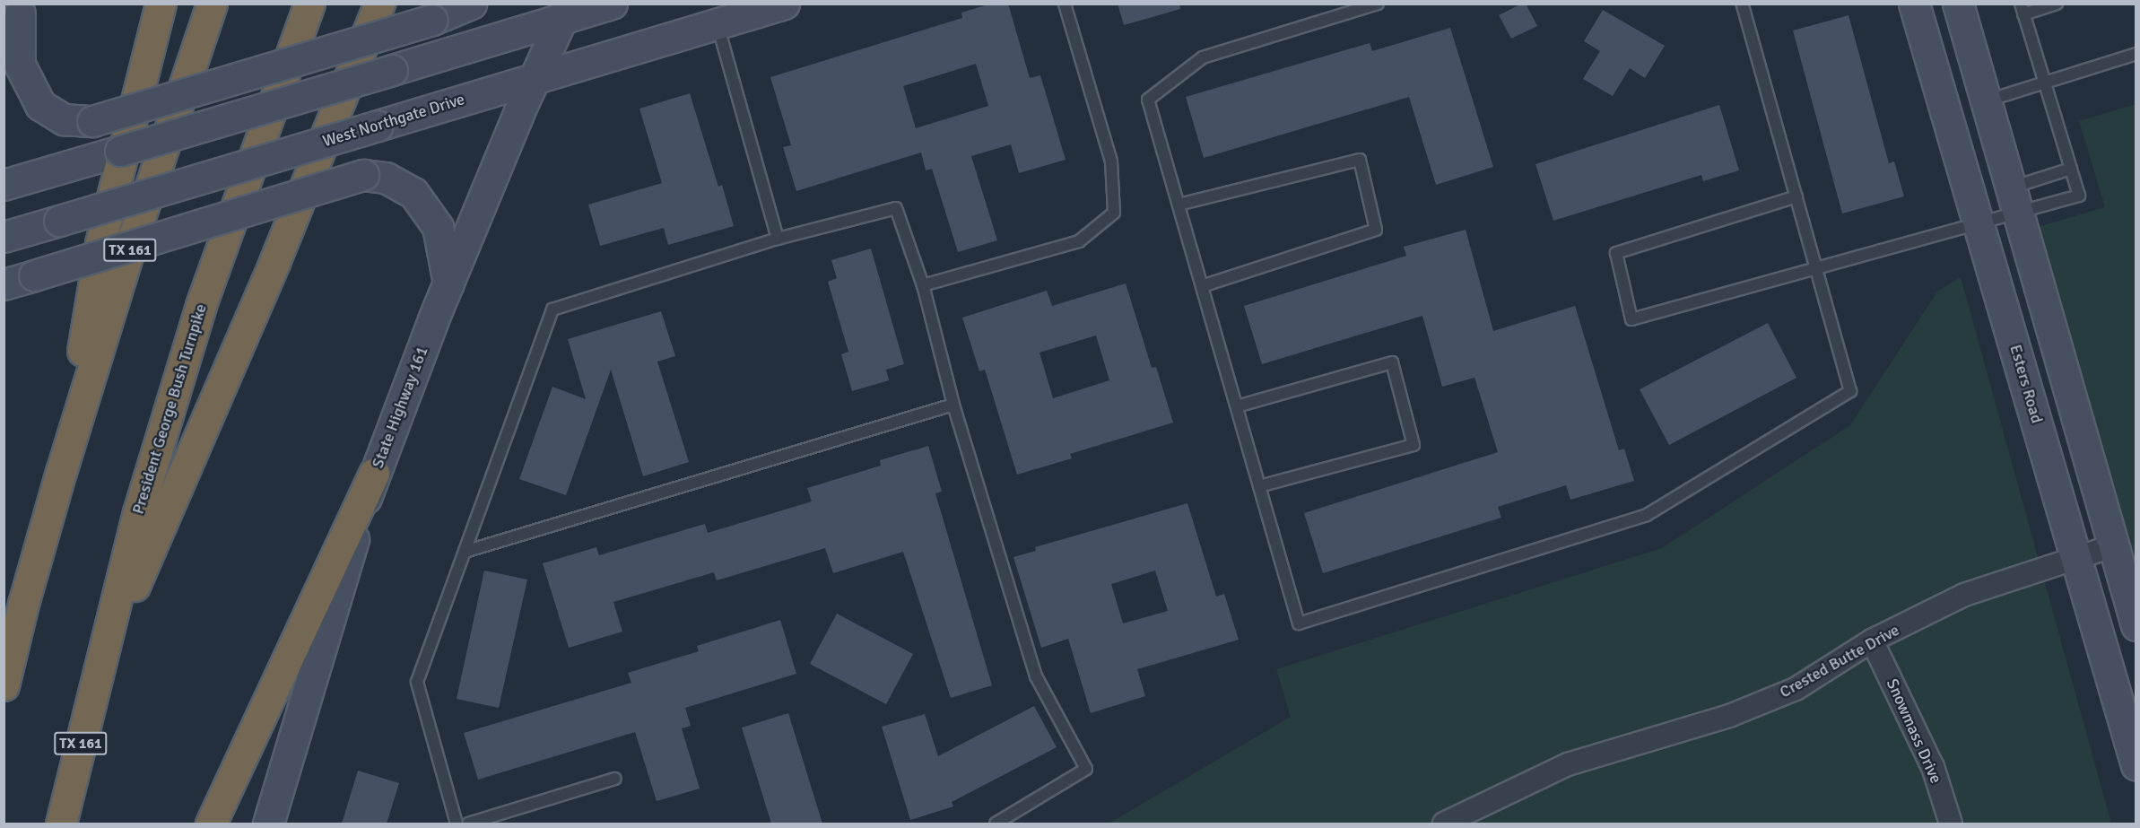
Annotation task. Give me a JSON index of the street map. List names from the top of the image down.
{
  "streets": {
    "highway": ["TX 161", "President George Bush Turnpike"],
    "main road": ["West Northgate Drive", "Esters Road", "State Highway 161"],
    "street": ["Crested Butte Drive", "Snowmass Drive"]
  },
  "crossings": [
    ["West Northgate Drive", "State Highway 161"],
    ["Esters Road", "Crested Butte Drive"],
    ["Crested Butte Drive", "Snowmass Drive"]
  ]
}
